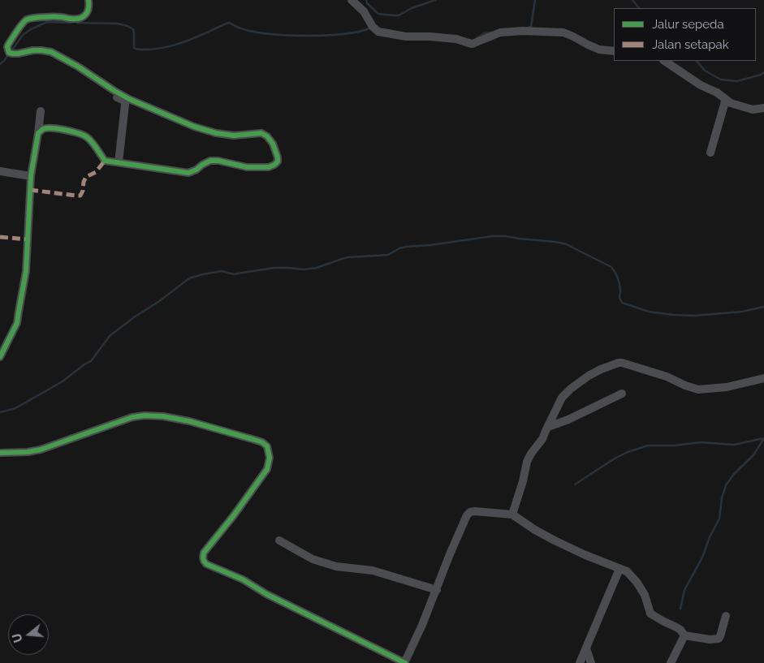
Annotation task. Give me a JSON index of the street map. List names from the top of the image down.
{
  "legend": ["Jalur sepeda", "Jalan setapak"],
  "north": "left"
}
